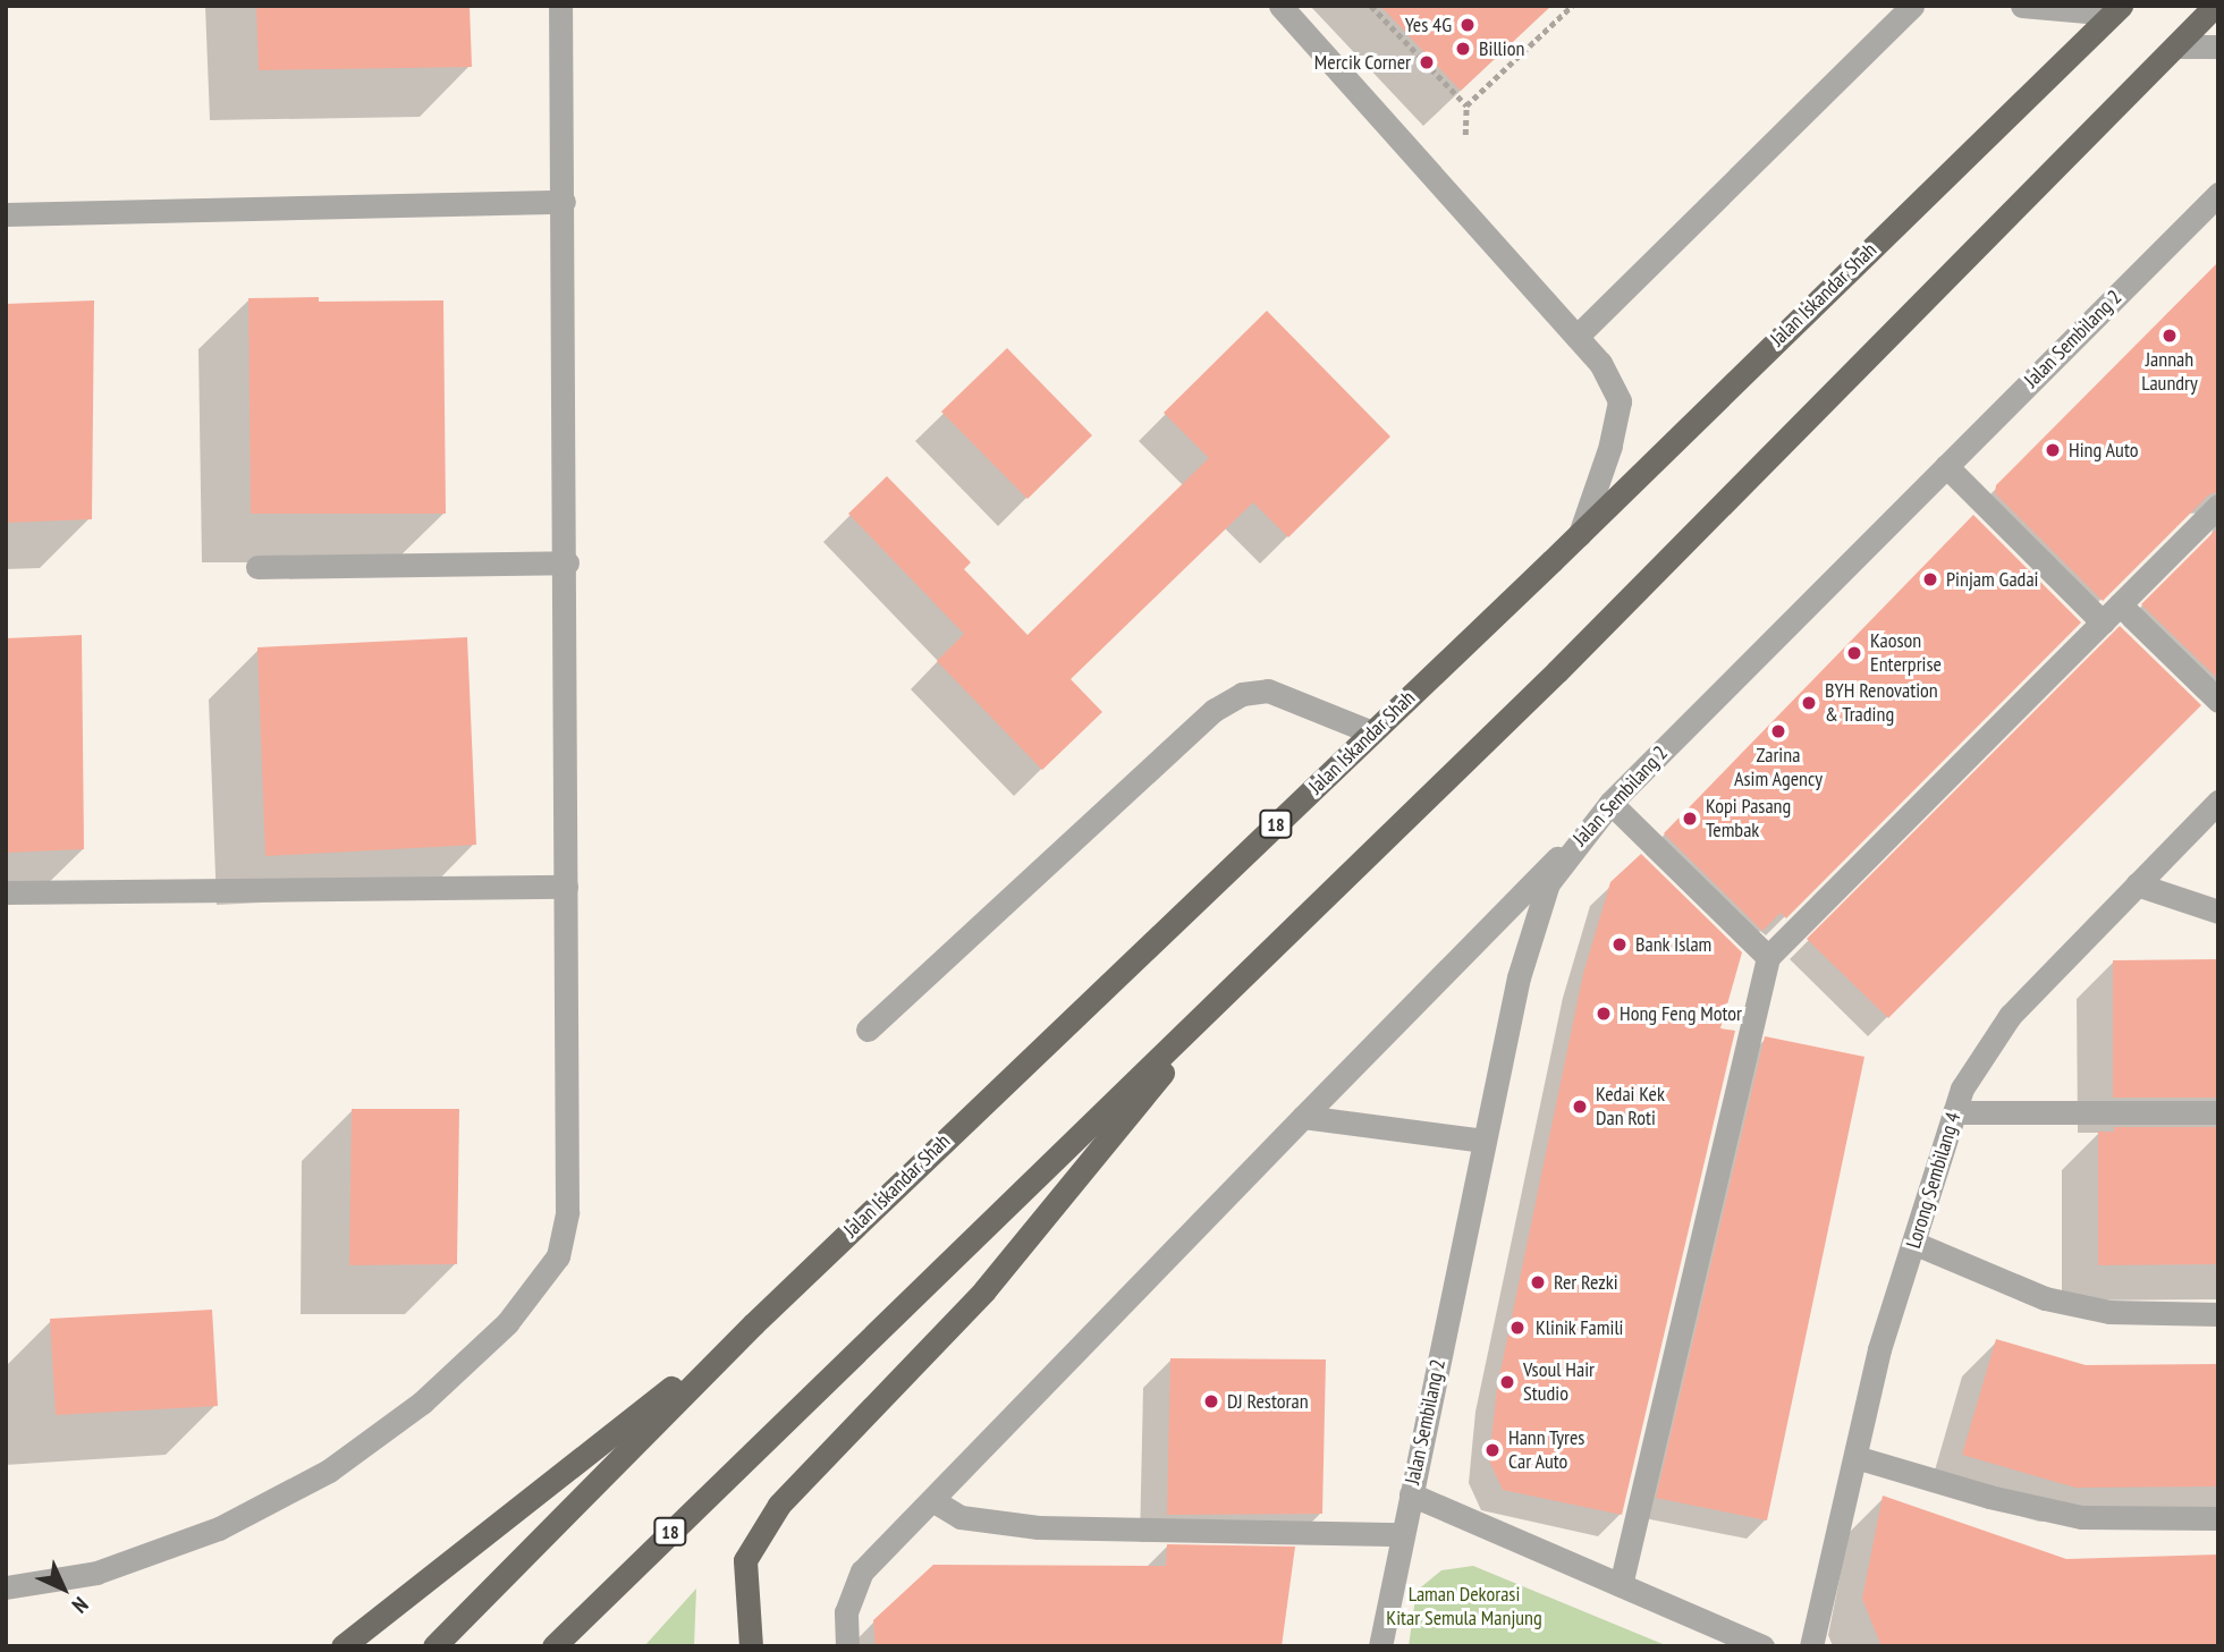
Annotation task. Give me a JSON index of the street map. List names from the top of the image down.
{
  "streets": {
    "main road": ["Jalan Iskandar Shah", "18"],
    "street": ["Jalan Sembilang 2", "Lorong Sembilang 4"]
  },
  "parks": ["Laman Dekorasi Kitar Semula Manjung"],
  "places": [
    "Yes 4G",
    "Billion",
    "Mercik Corner",
    "Jannah Laundry",
    "Hing Auto",
    "Pinjam Gadai",
    "Kaoson Enterprise",
    "BYH Renovation & Trading",
    "Zarina Asim Agency",
    "Kopi Pasang Tembak",
    "Bank Islam",
    "Hong Feng Motor",
    "Kedai Kek Dan Roti",
    "Rer Rezki",
    "Klinik Famili",
    "Vsoul Hair Studio",
    "DJ Restoran",
    "Hann Tyres Car Auto"
  ],
  "north": "bottom right"
}
